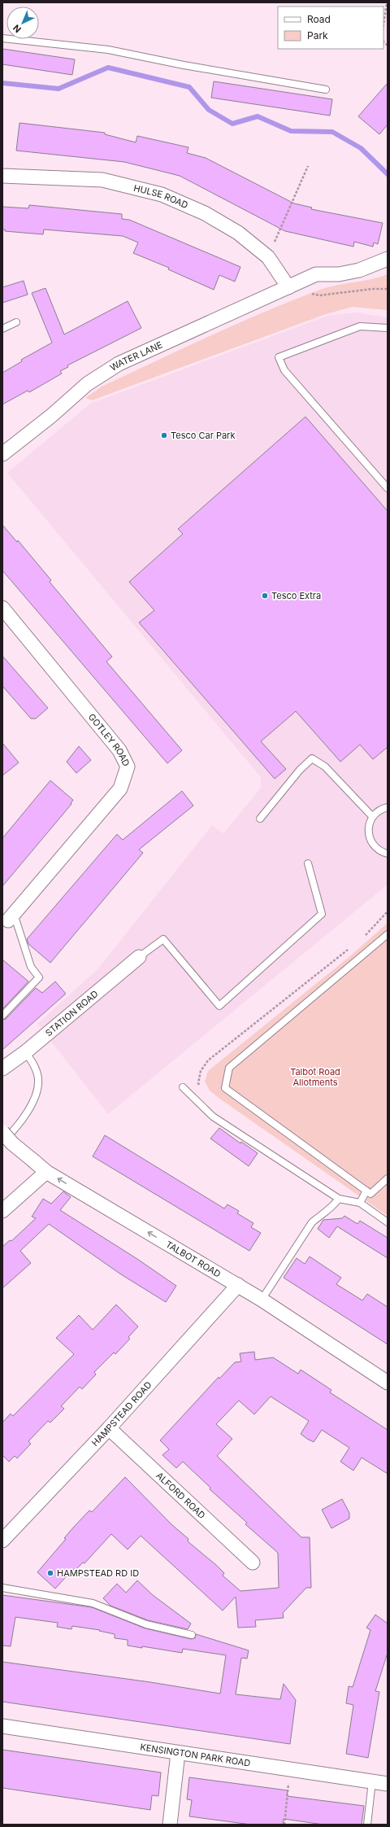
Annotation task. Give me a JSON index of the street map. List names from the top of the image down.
{
  "streets": {
    "street": [
      "HULSE ROAD",
      "WATER LANE",
      "GOTLEY ROAD",
      "STATION ROAD",
      "TALBOT ROAD",
      "HAMPSTEAD ROAD",
      "ALFORD ROAD",
      "KENSINGTON PARK ROAD"
    ]
  },
  "crossings": [
    ["HULSE ROAD", "WATER LANE"],
    ["TALBOT ROAD", "HAMPSTEAD ROAD"],
    ["HAMPSTEAD ROAD", "ALFORD ROAD"]
  ],
  "one_way": ["TALBOT ROAD"],
  "parks": ["Talbot Road Allotments"],
  "places": ["Tesco Car Park", "Tesco Extra", "HAMPSTEAD RD ID"],
  "legend": ["Road", "Park"],
  "north": "bottom left"
}
